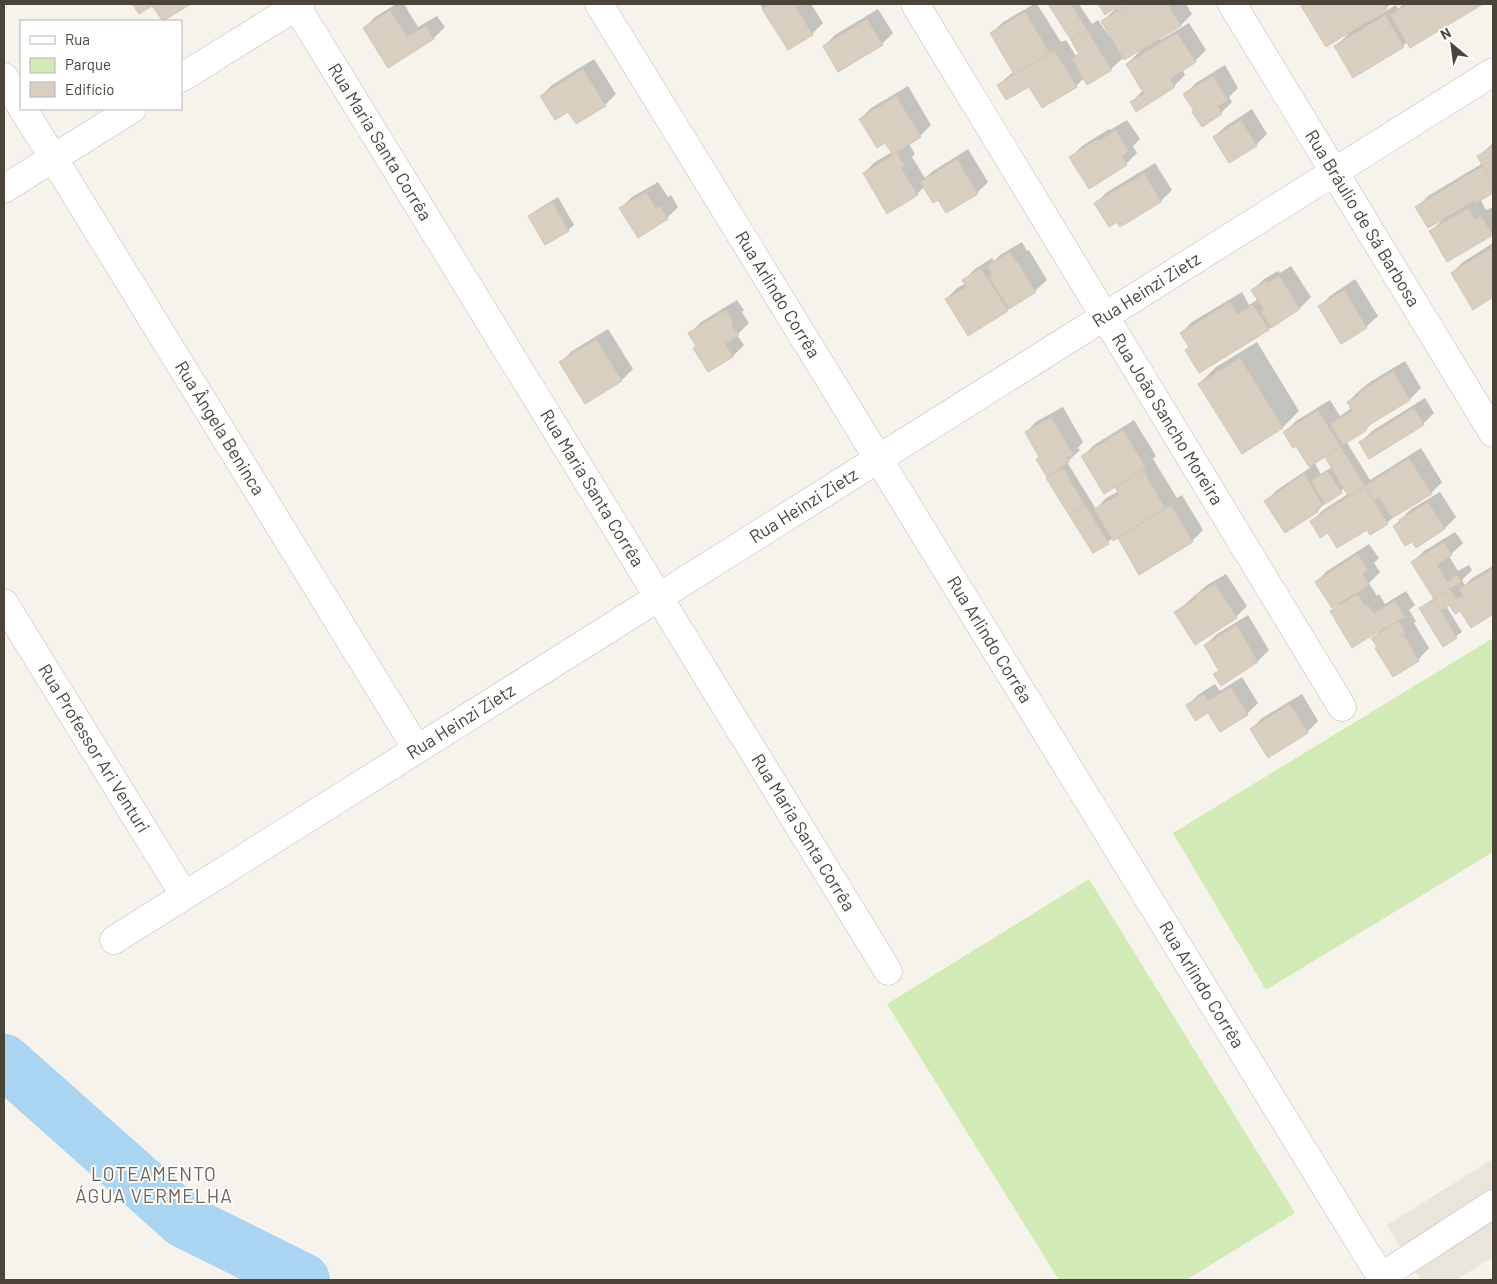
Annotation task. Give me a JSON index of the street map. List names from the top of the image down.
{
  "streets": {
    "street": [
      "Rua Maria Santa Corrêa",
      "Rua Bráulio de Sá Barbosa",
      "Rua Heinzi Zietz",
      "Rua Arlindo Corrêa",
      "Rua João Sancho Moreira",
      "Rua Ângela Beninca",
      "Rua Professor Ari Venturi"
    ]
  },
  "crossings": [
    ["Rua Maria Santa Corrêa", "Rua Heinzi Zietz"],
    ["Rua Bráulio de Sá Barbosa", "Rua Heinzi Zietz"],
    ["Rua Heinzi Zietz", "Rua Arlindo Corrêa"],
    ["Rua Heinzi Zietz", "Rua João Sancho Moreira"],
    ["Rua Heinzi Zietz", "Rua Ângela Beninca"],
    ["Rua Heinzi Zietz", "Rua Professor Ari Venturi"]
  ],
  "districts": ["LOTEAMENTO ÁGUA VERMELHA"],
  "legend": ["Rua", "Parque", "Edifício"],
  "north": "top left"
}
